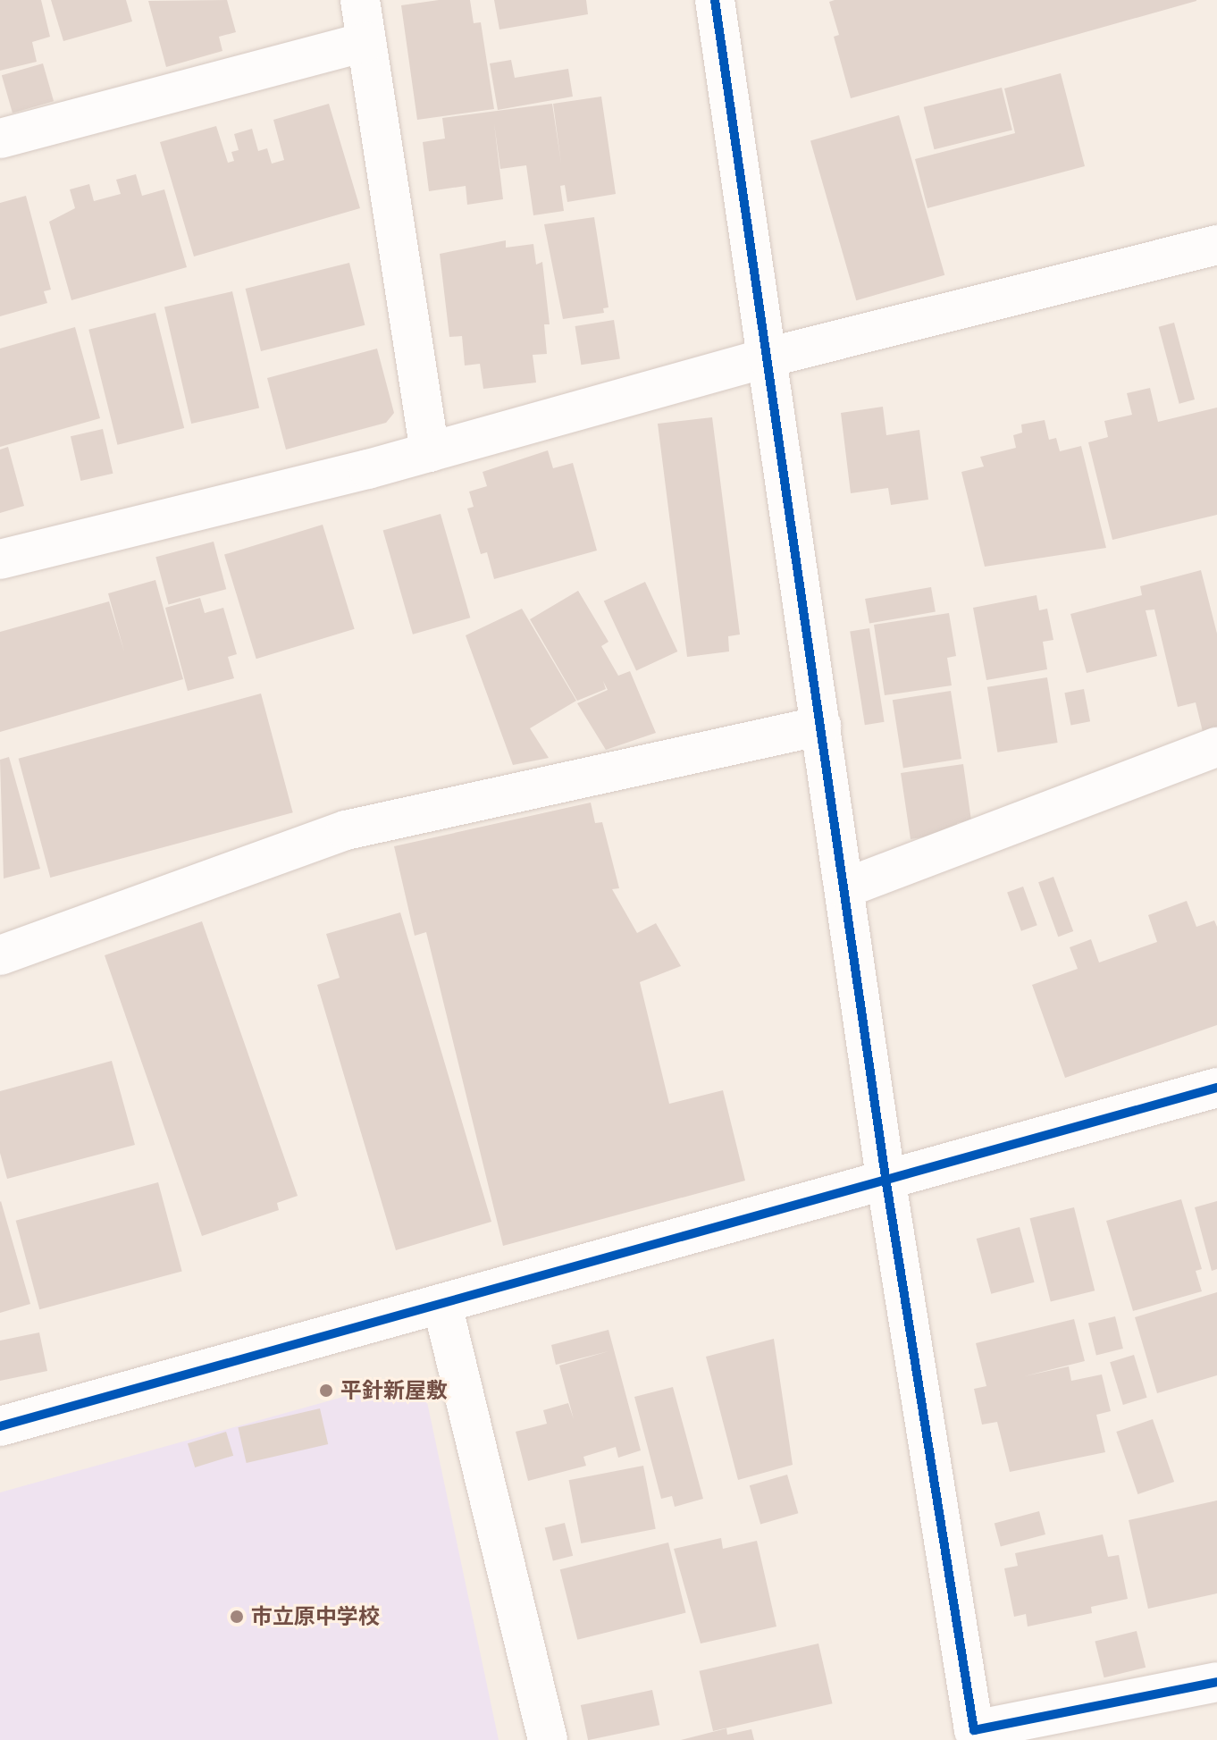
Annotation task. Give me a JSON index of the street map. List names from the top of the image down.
{
  "places": ["平針新屋敷", "市立原中学校"]
}
